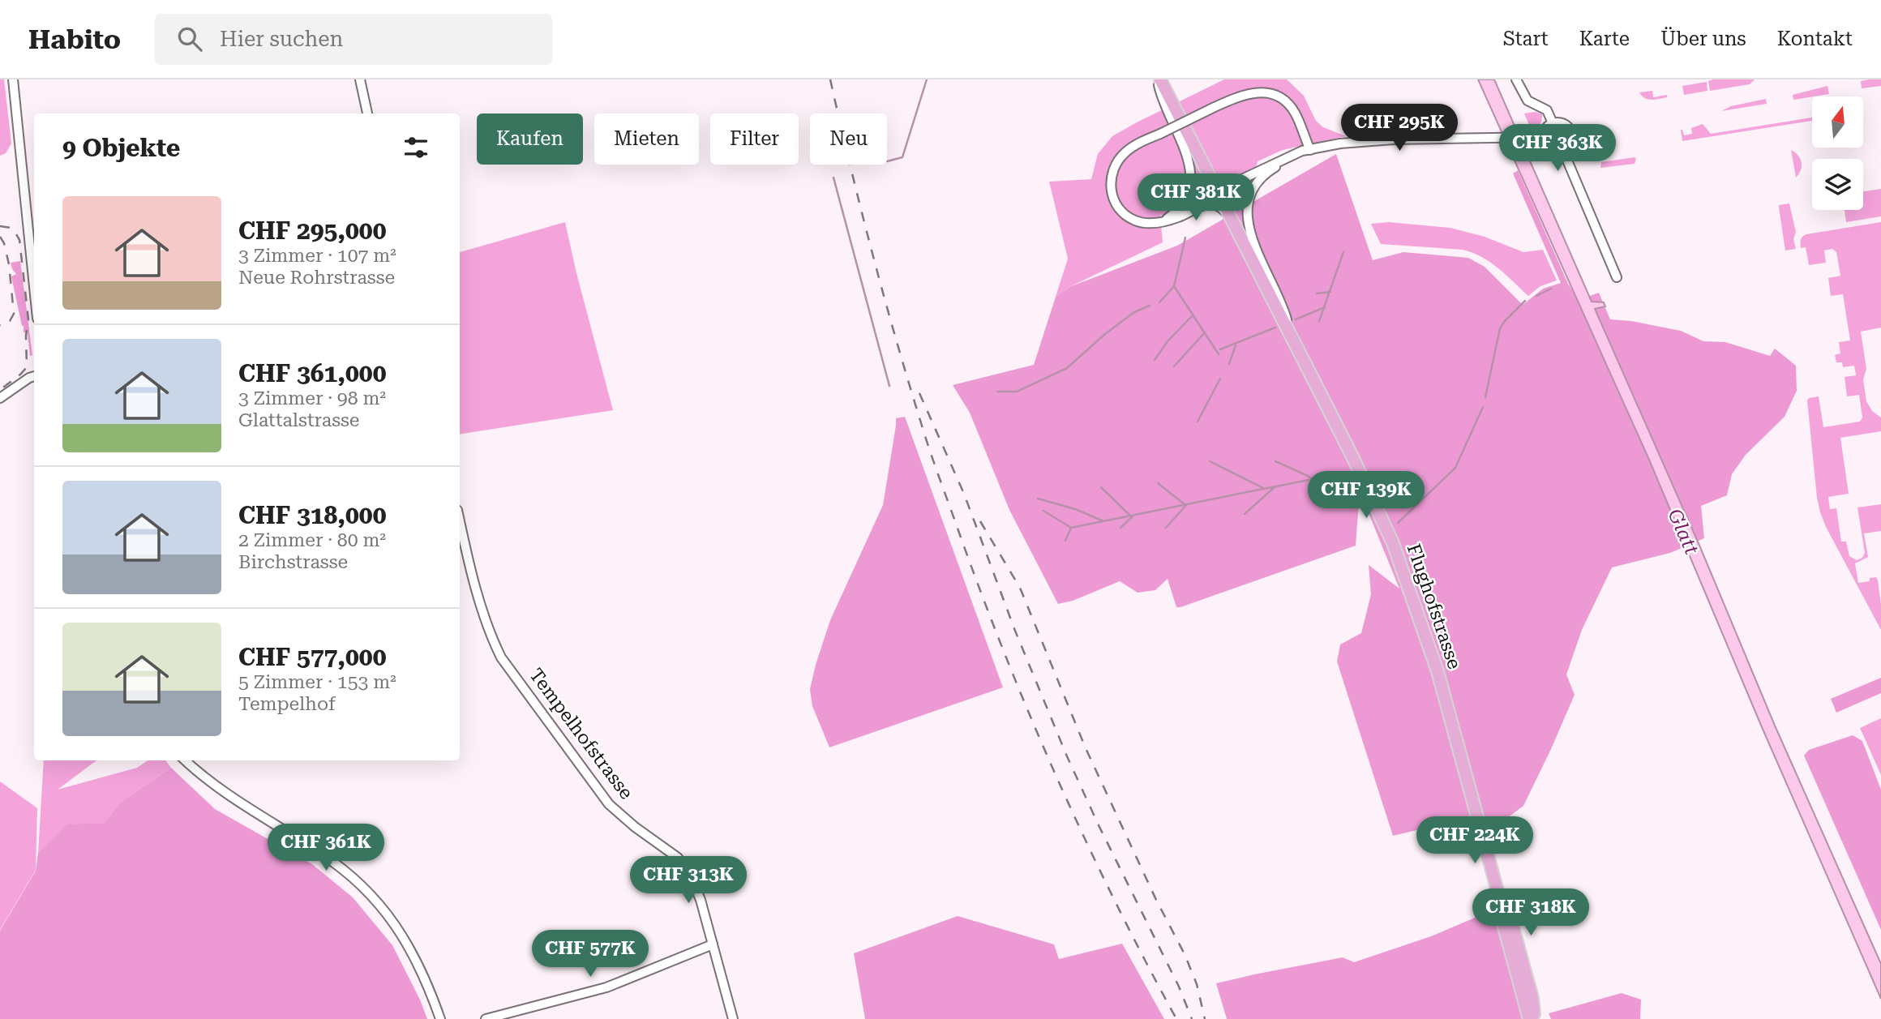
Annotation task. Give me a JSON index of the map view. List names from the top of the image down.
{
  "streets": {
    "main road": ["Flughofstrasse"],
    "street": ["Tempelhofstrasse"]
  },
  "water": ["Glatt"],
  "north": "top",
  "page": {
    "header": "Habito",
    "search": "Hier suchen",
    "nav": [
      "Start",
      "Karte",
      "Über uns",
      "Kontakt"
    ],
    "price": [
      "CHF 295K",
      "CHF 363K",
      "CHF 381K",
      "CHF 139K",
      "CHF 224K",
      "CHF 361K",
      "CHF 313K",
      "CHF 318K",
      "CHF 577K"
    ],
    "chip": [
      "Kaufen",
      "Mieten",
      "Filter",
      "Neu"
    ],
    "heading": "9 Objekte",
    "list": [
      {
        "name": "CHF 295,000",
        "note": "3 Zimmer · 107 m² · Neue Rohrstrasse"
      },
      {
        "name": "CHF 361,000",
        "note": "3 Zimmer · 98 m² · Glattalstrasse"
      },
      {
        "name": "CHF 318,000",
        "note": "2 Zimmer · 80 m² · Birchstrasse"
      },
      {
        "name": "CHF 577,000",
        "note": "5 Zimmer · 153 m² · Tempelhof"
      }
    ]
  }
}
